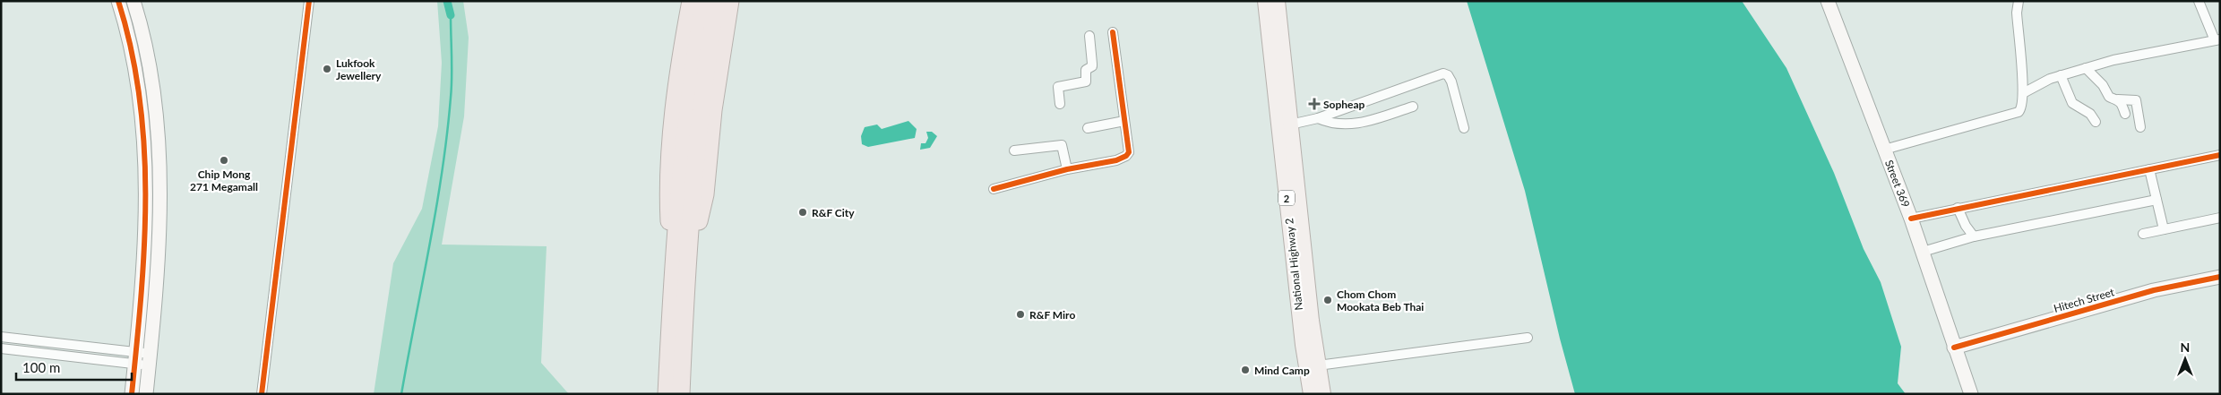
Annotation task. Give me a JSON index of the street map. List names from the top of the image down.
{
  "streets": {
    "main road": ["2", "National Highway 2"],
    "street": ["Street 369", "Hitech Street"]
  },
  "crossings": [
    ["Street 369", "Hitech Street"]
  ],
  "places": {
    "other": [
      "Lukfook Jewellery",
      "Chip Mong 271 Megamall",
      "R&F City",
      "Chom Chom Mookata Beb Thai",
      "R&F Miro",
      "Mind Camp"
    ],
    "health": ["Sopheap"]
  },
  "scale_bar": "100 m",
  "north": "top"
}
